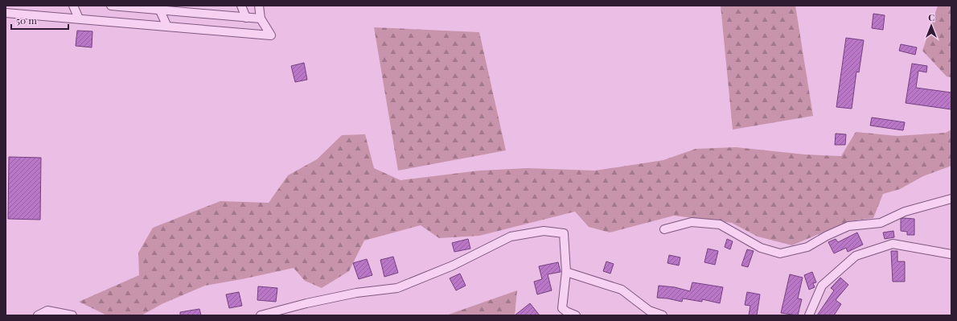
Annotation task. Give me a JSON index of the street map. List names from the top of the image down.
{
  "scale_bar": "50 m",
  "north": "top"
}
